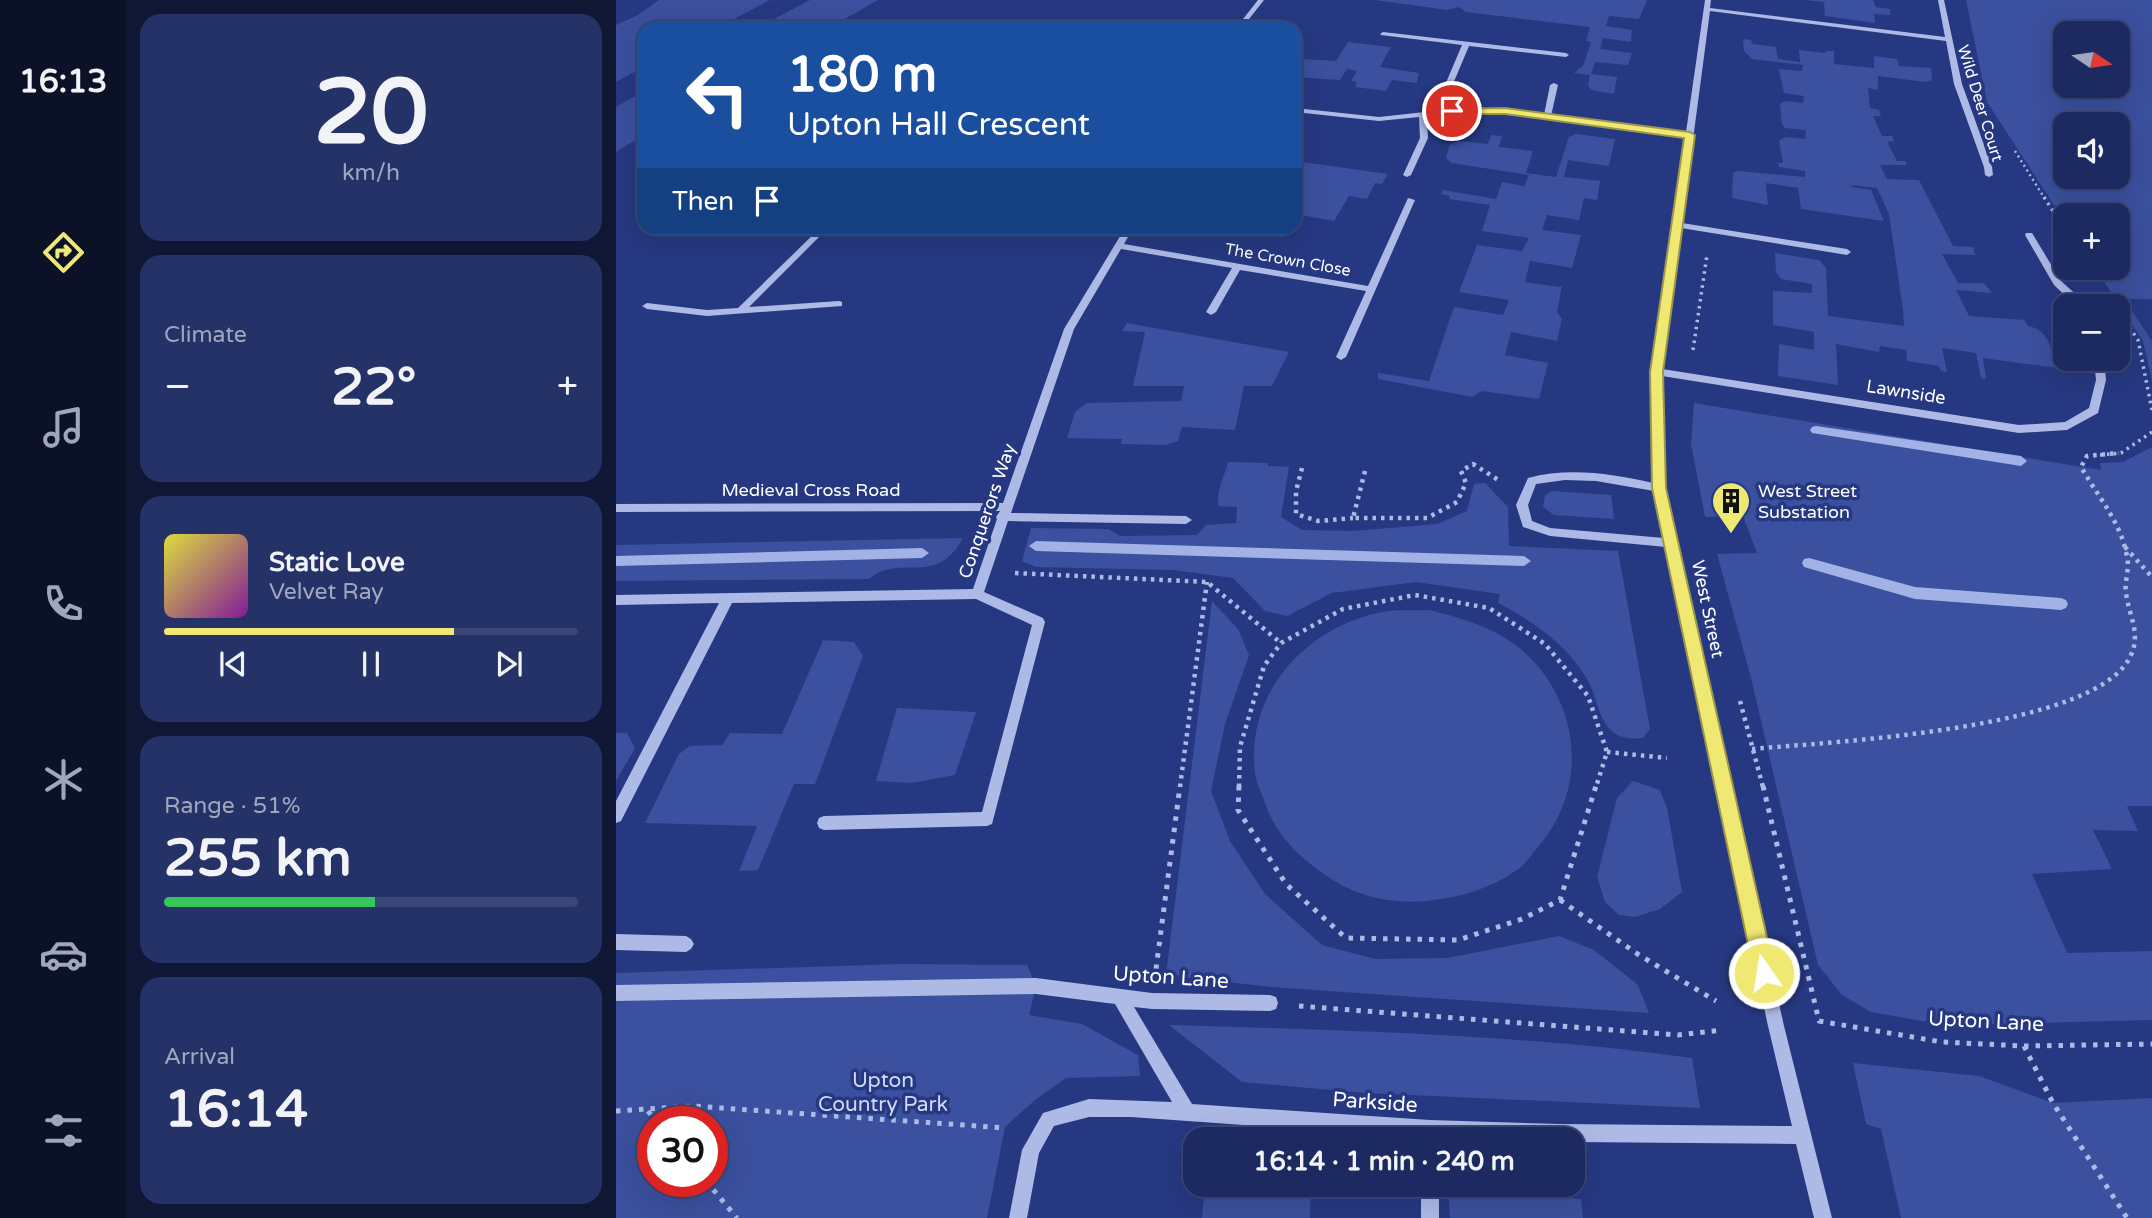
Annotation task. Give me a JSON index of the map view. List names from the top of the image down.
{
  "streets": {
    "street": [
      "Wild Deer Court",
      "The Crown Close",
      "Lawnside",
      "Medieval Cross Road",
      "Conquerors Way",
      "West Street",
      "Upton Lane",
      "Parkside"
    ]
  },
  "crossings": [
    ["Wild Deer Court", "West Street"],
    ["The Crown Close", "Conquerors Way"],
    ["Lawnside", "West Street"],
    ["Medieval Cross Road", "Conquerors Way"],
    ["West Street", "Parkside"]
  ],
  "parks": ["Upton Country Park"],
  "places": {
    "building": ["West Street Substation"]
  },
  "north": "right",
  "page": {
    "tabs": "16:13",
    "tile": [
      ["20", "km/h"],
      "Climate",
      ["Range · 51%", "255 km"],
      ["Arrival", "16:14"]
    ],
    "map_buttons": ["+", "−"],
    "turn": ["180 m", "Upton Hall Crescent"],
    "then": "Then",
    "heat": ["−", "22°", "+"],
    "song": ["Static Love", "Velvet Ray"],
    "limit": "30",
    "trip": "16:14 · 1 min · 240 m"
  }
}
